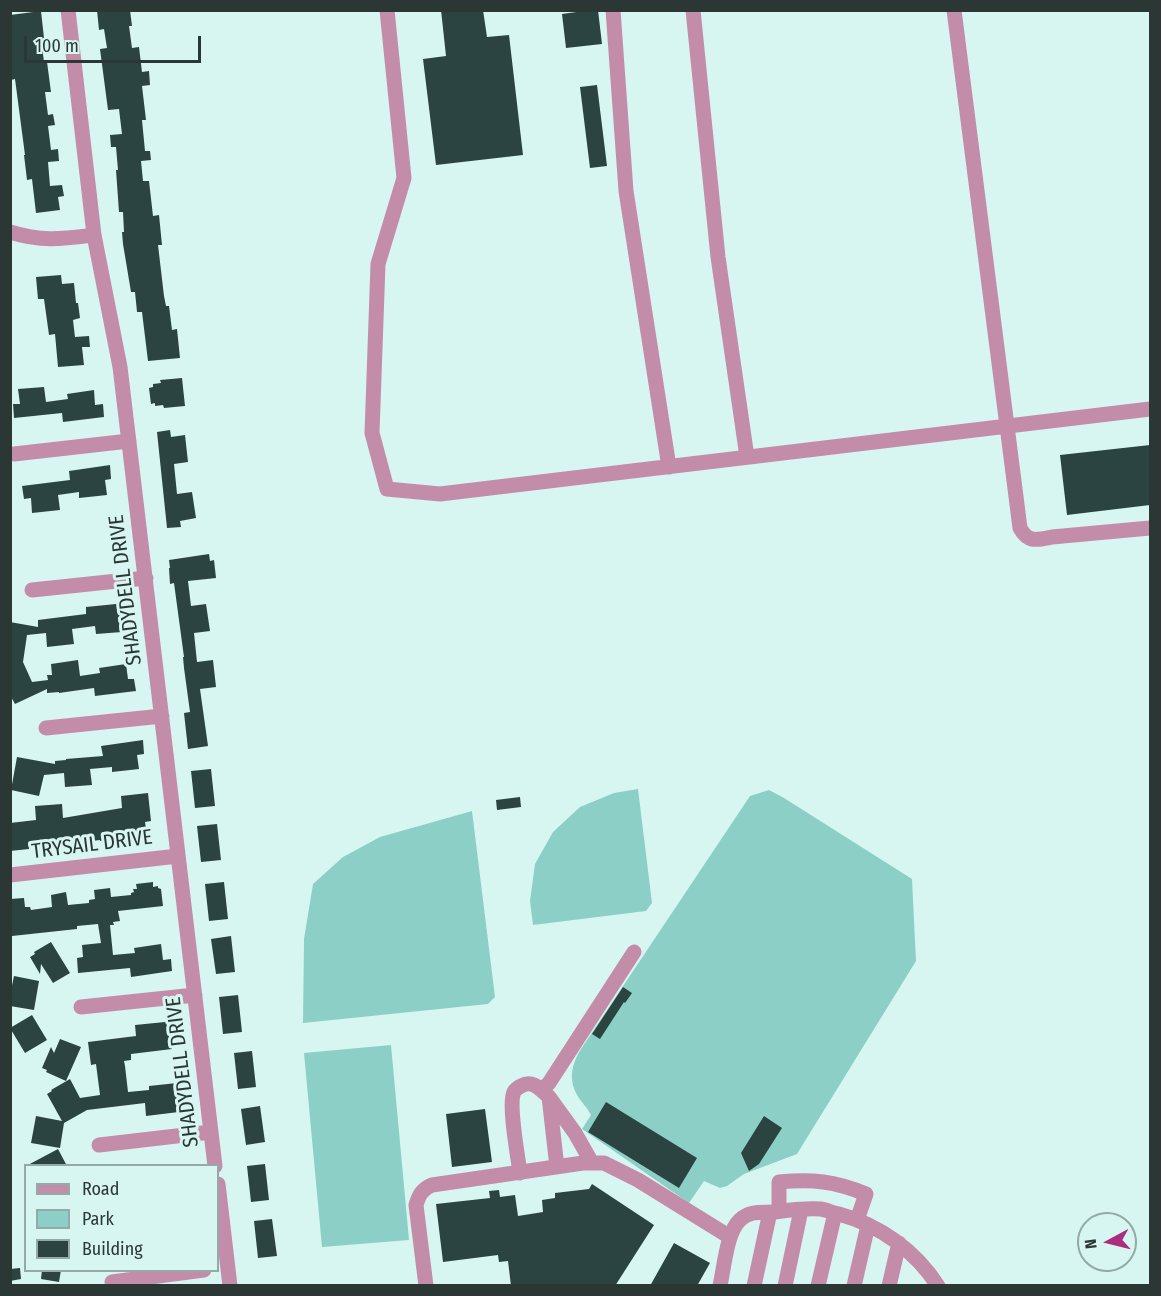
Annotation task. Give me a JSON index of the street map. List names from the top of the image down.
{
  "streets": {
    "street": ["SHADYDELL DRIVE", "TRYSAIL DRIVE"]
  },
  "crossings": [
    ["SHADYDELL DRIVE", "TRYSAIL DRIVE"]
  ],
  "legend": ["Road", "Park", "Building"],
  "scale_bar": "100 m",
  "north": "left"
}
